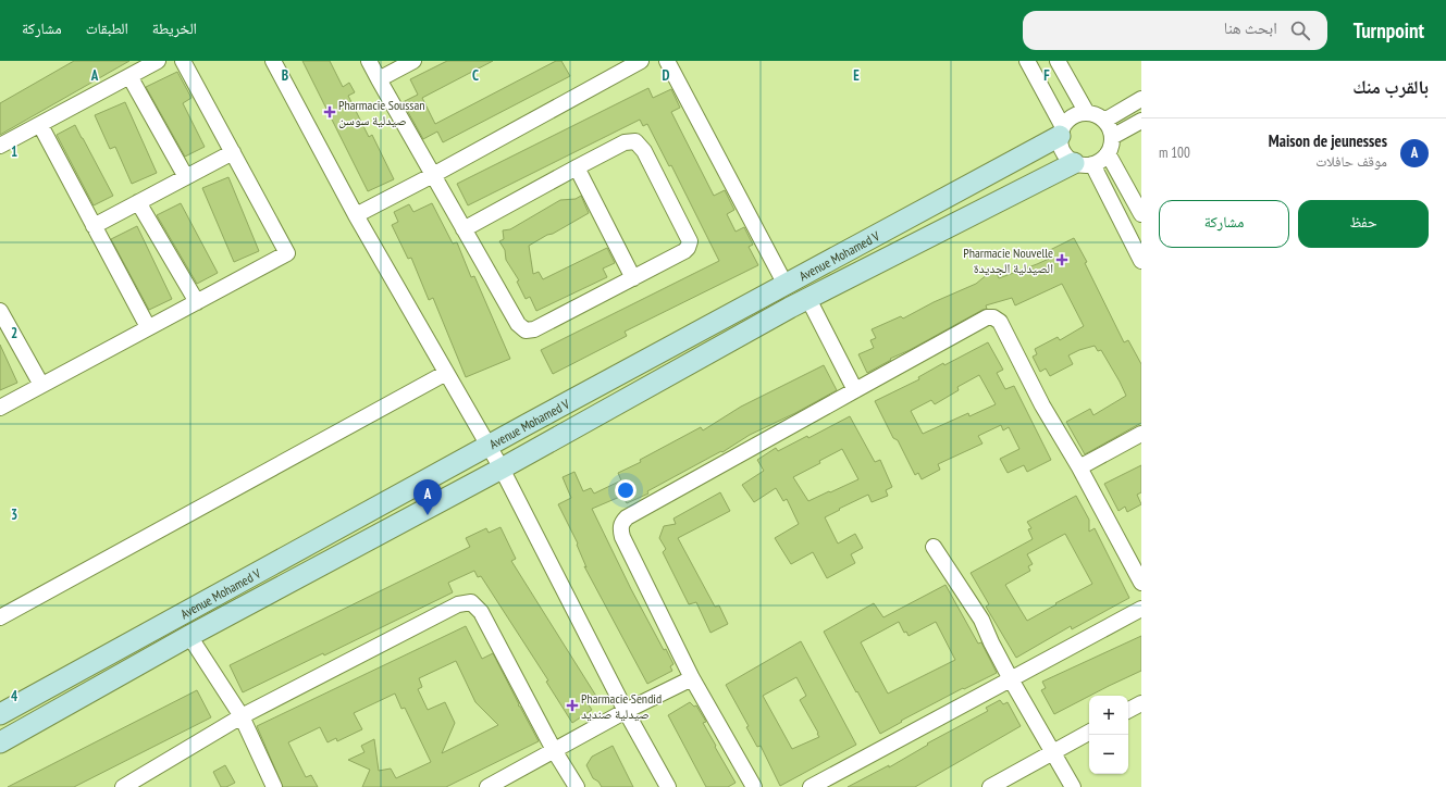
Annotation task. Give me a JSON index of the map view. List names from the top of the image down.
{
  "streets": {
    "street": ["Avenue Mohamed V"]
  },
  "places": {
    "health": ["Pharmacie Soussan صيدلية سوسن", "Pharmacie Nouvelle الصيدلية الجديدة", "Pharmacie Sendid صيدلية صنديد"]
  },
  "page": {
    "header": "Turnpoint",
    "search": "ابحث هنا",
    "nav": ["الخريطة", "الطبقات", "مشاركة"],
    "heading": "بالقرب منك",
    "list": [
      {
        "mark": "A",
        "name": "Maison de jeunesses",
        "note": "موقف حافلات",
        "value": "100 m"
      }
    ],
    "buttons": ["حفظ", "مشاركة"],
    "pins": "A",
    "map_buttons": ["+", "−"]
  },
  "grid": {
    "columns": [
      "A",
      "B",
      "C",
      "D",
      "E",
      "F"
    ],
    "rows": [
      "1",
      "2",
      "3",
      "4"
    ]
  }
}
